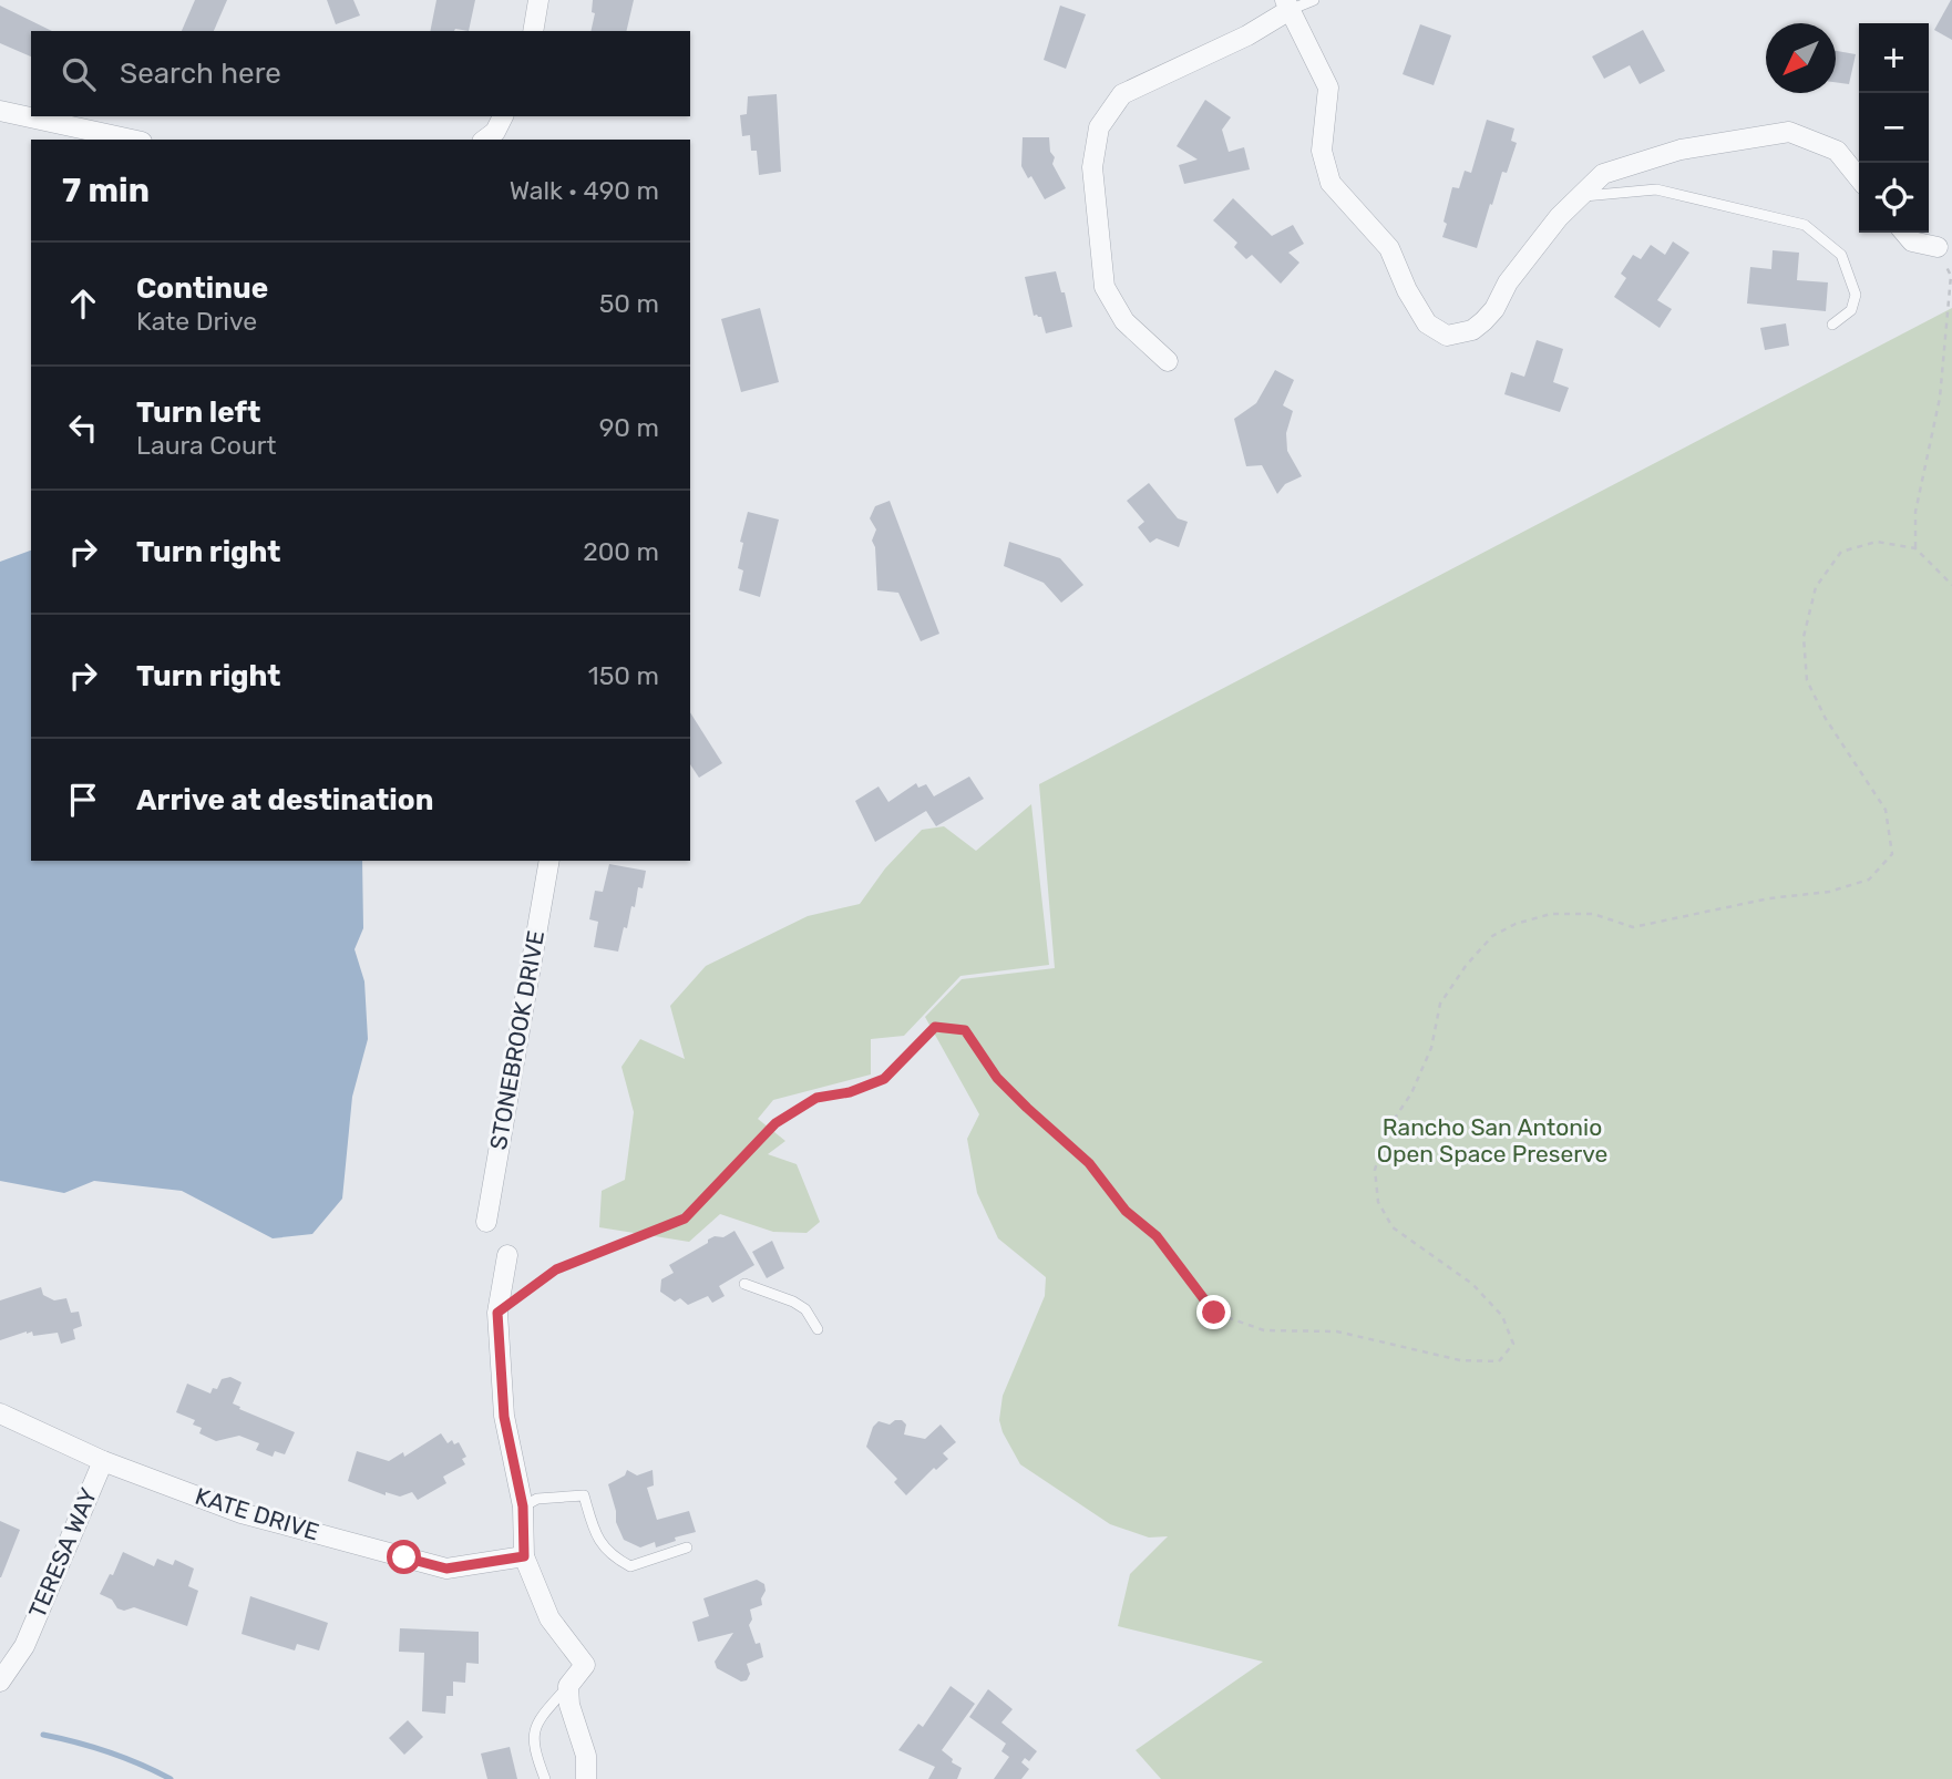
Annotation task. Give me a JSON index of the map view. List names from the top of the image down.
{
  "streets": {
    "street": ["STONEBROOK DRIVE", "KATE DRIVE", "TERESA WAY"]
  },
  "crossings": [
    ["KATE DRIVE", "TERESA WAY"]
  ],
  "parks": ["Rancho San Antonio Open Space Preserve"],
  "north": "bottom left",
  "page": {
    "map_buttons": ["+", "−"],
    "search": "Search here",
    "heading": ["7 min", "Walk · 490 m"],
    "list": [
      ["Continue", "Kate Drive", "50 m"],
      ["Turn left", "Laura Court", "90 m"],
      ["Turn right", "200 m"],
      ["Turn right", "150 m"],
      "Arrive at destination"
    ]
  }
}
